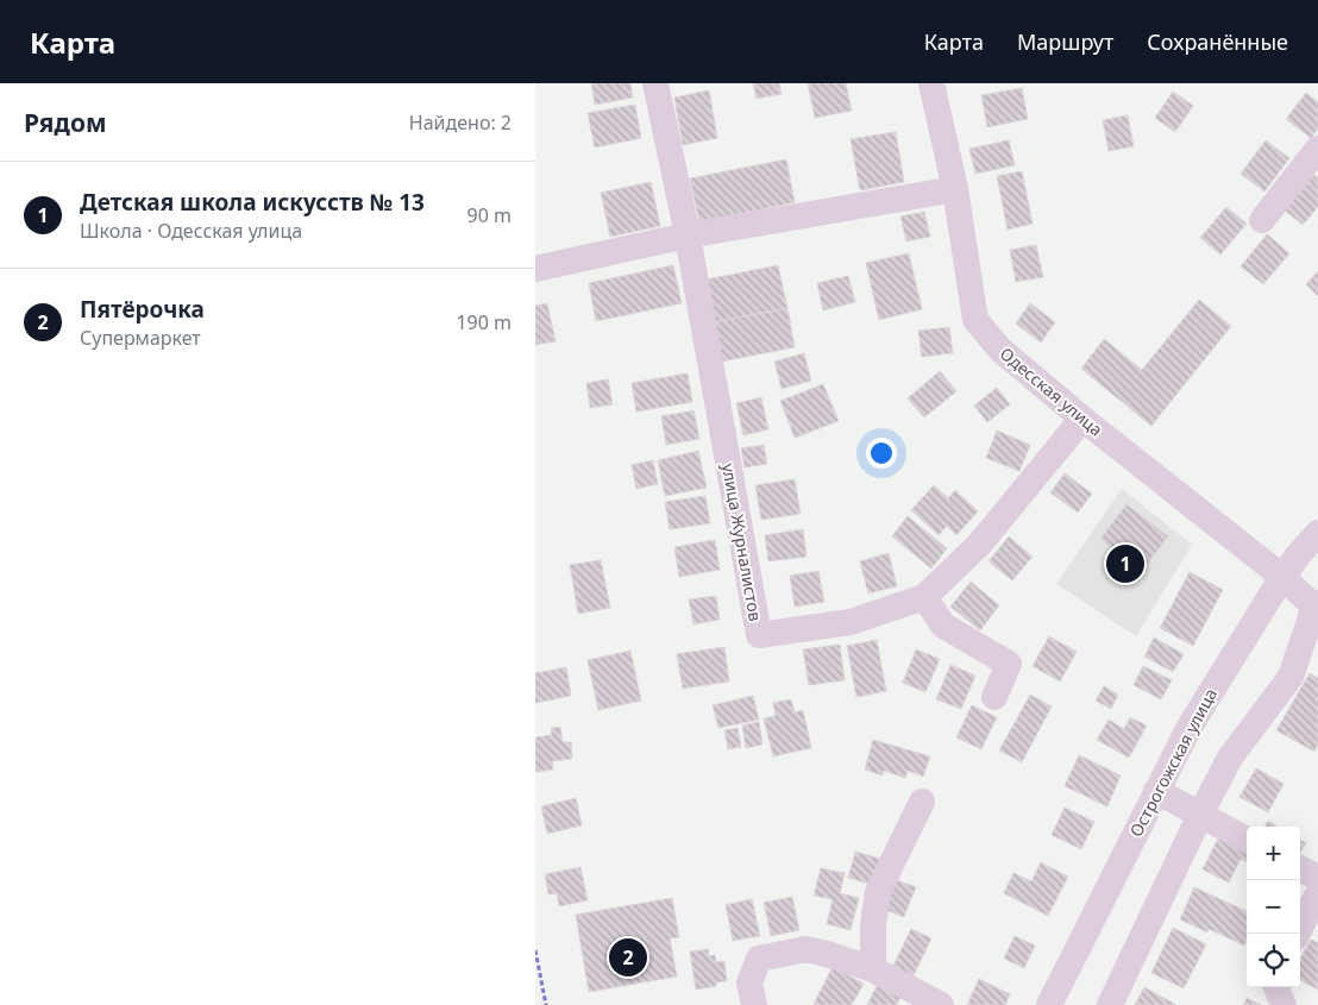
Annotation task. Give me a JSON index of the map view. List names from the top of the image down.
{
  "streets": {
    "street": ["Одесская улица", "улица Журналистов", "Острогожская улица"]
  },
  "crossings": [
    ["Одесская улица", "улица Журналистов"],
    ["Одесская улица", "Острогожская улица"]
  ],
  "page": {
    "header": "Карта",
    "nav": ["Карта", "Маршрут", "Сохранённые"],
    "heading": ["Рядом", "Найдено: 2"],
    "list": [
      {
        "mark": "1",
        "name": "Детская школа искусств № 13",
        "note": "Школа · Одесская улица",
        "value": "90 m"
      },
      {
        "mark": "2",
        "name": "Пятёрочка",
        "note": "Супермаркет",
        "value": "190 m"
      }
    ],
    "pins": ["1", "2"],
    "map_buttons": ["+", "−"]
  }
}
